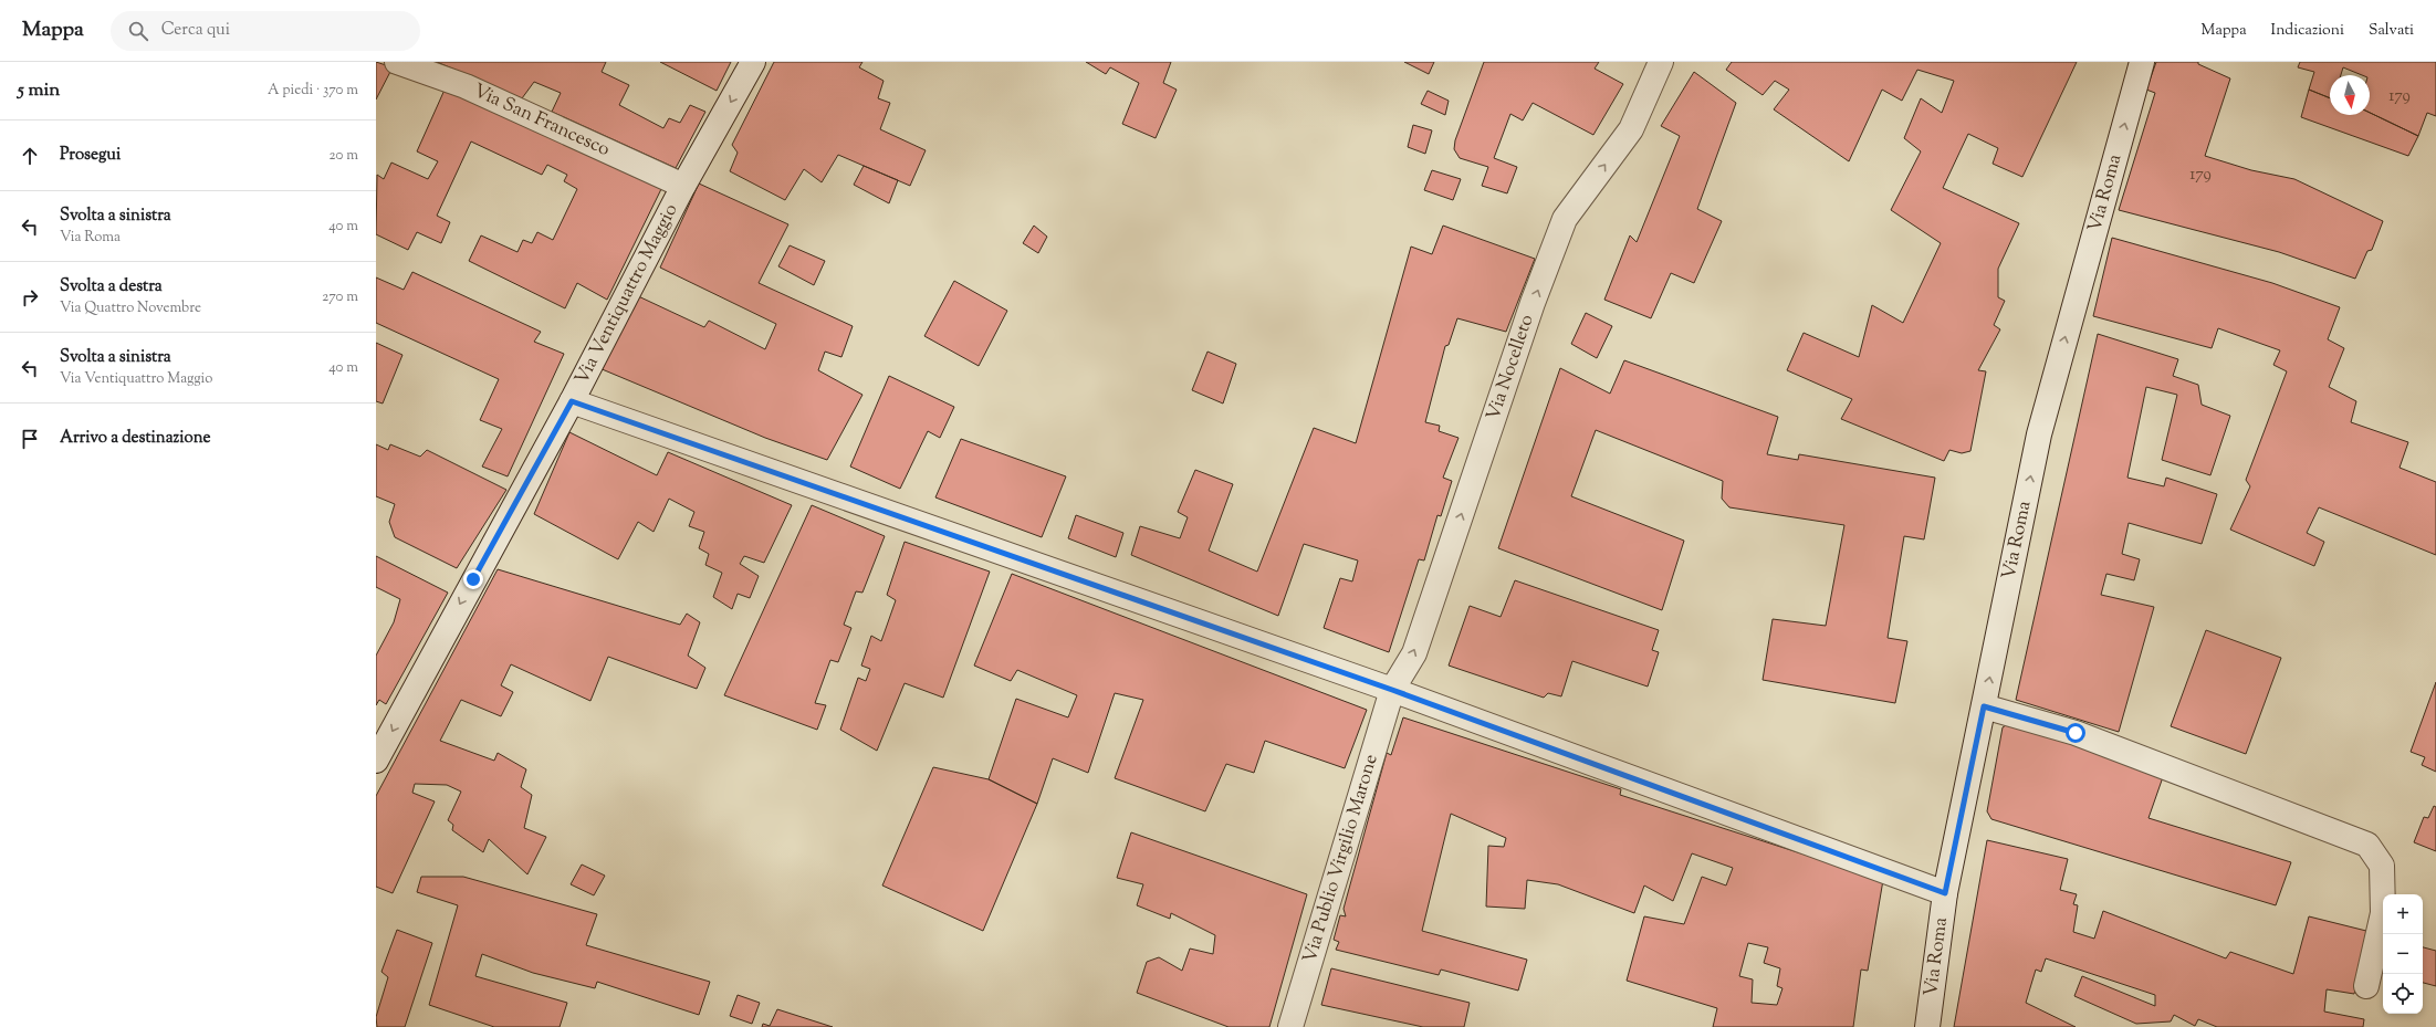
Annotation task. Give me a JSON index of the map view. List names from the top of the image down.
{
  "streets": {
    "street": [
      "Via San Francesco",
      "Via Roma",
      "Via Ventiquattro Maggio",
      "Via Nocelleto",
      "Via Publio Virgilio Marone"
    ]
  },
  "crossings": [
    ["Via San Francesco", "Via Ventiquattro Maggio"],
    ["Via Nocelleto", "Via Publio Virgilio Marone"]
  ],
  "one_way": ["Via Roma", "Via Ventiquattro Maggio", "Via Nocelleto"],
  "house_numbers": ["179", "179"],
  "north": "bottom",
  "page": {
    "header": "Mappa",
    "search": "Cerca qui",
    "nav": ["Mappa", "Indicazioni", "Salvati"],
    "heading": ["5 min", "A piedi · 370 m"],
    "list": [
      ["Prosegui", "20 m"],
      ["Svolta a sinistra", "Via Roma", "40 m"],
      ["Svolta a destra", "Via Quattro Novembre", "270 m"],
      ["Svolta a sinistra", "Via Ventiquattro Maggio", "40 m"],
      "Arrivo a destinazione"
    ],
    "map_buttons": ["+", "−"]
  }
}
